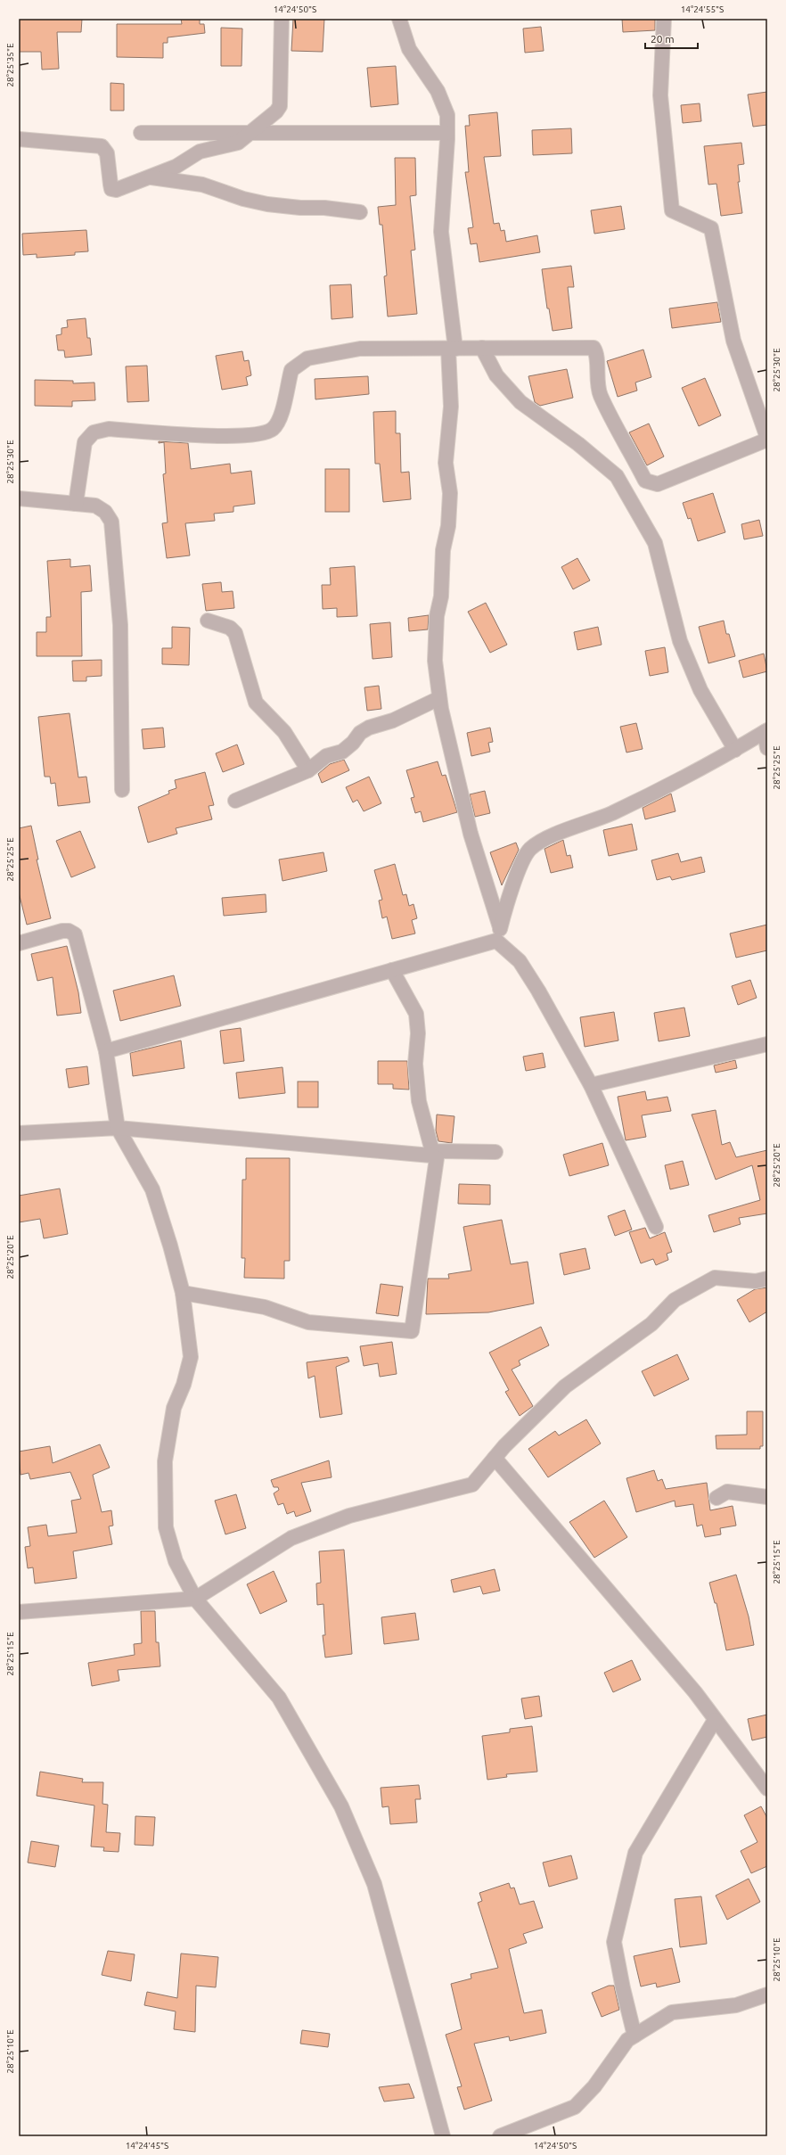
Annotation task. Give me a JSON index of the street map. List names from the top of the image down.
{
  "scale_bar": "20 m",
  "coordinates": [
    "14°24'50\"S",
    "14°24'55\"S",
    "28°25'35\"E",
    "28°25'30\"E",
    "28°25'25\"E",
    "28°25'20\"E",
    "28°25'15\"E",
    "28°25'10\"E",
    "14°24'45\"S"
  ]
}
